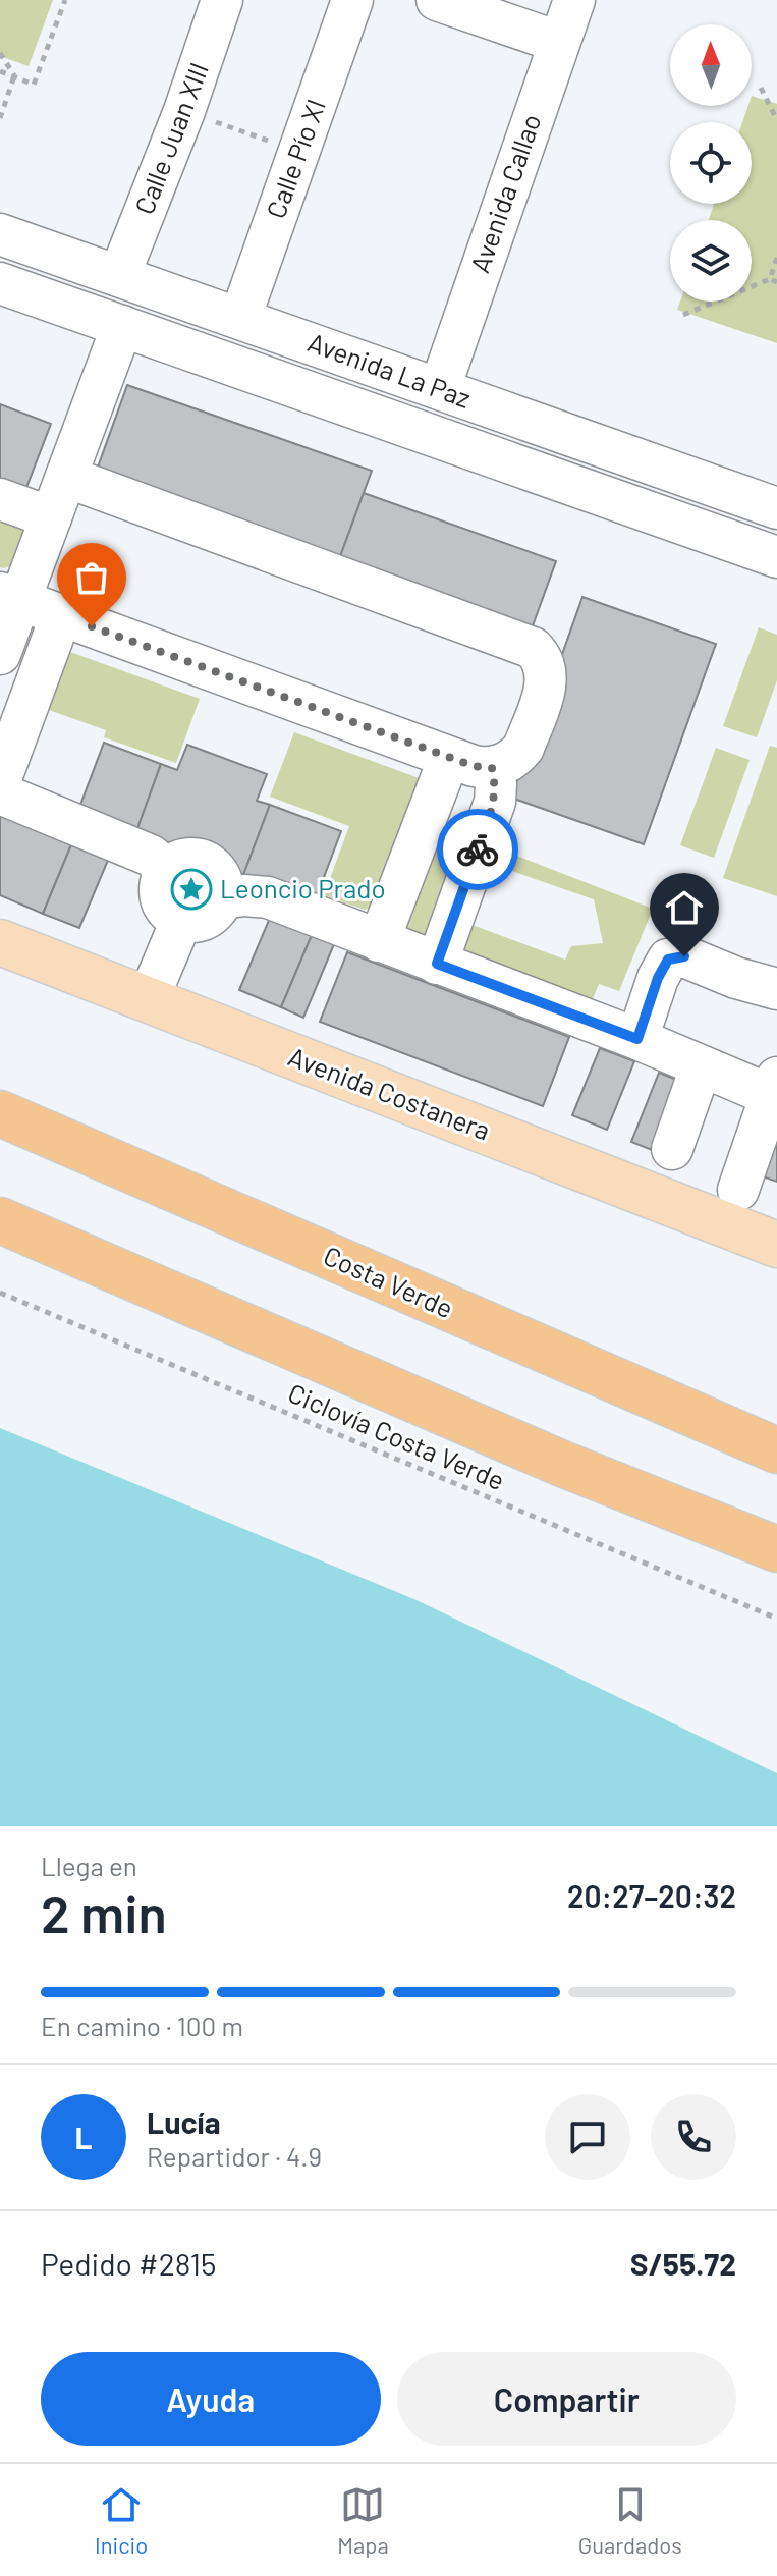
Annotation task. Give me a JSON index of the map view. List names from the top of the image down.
{
  "streets": {
    "highway": ["Costa Verde"],
    "main road": ["Avenida Costanera"],
    "street": [
      "Calle Juan XIII",
      "Calle Pío XI",
      "Avenida Callao",
      "Avenida La Paz"
    ],
    "path": ["Ciclovía Costa Verde"]
  },
  "crossings": [
    ["Calle Juan XIII", "Avenida La Paz"],
    ["Calle Pío XI", "Avenida La Paz"],
    ["Avenida Callao", "Avenida La Paz"]
  ],
  "places": {
    "place": ["Leoncio Prado"]
  },
  "north": "top",
  "page": {
    "heading": ["2 min", "Llega en", "20:27–20:32"],
    "panel": [
      "Lucía",
      "Repartidor · 4.9",
      "Pedido #2815",
      "S/55.72"
    ],
    "bar": "En camino · 100 m",
    "round": "L",
    "buttons": ["Ayuda", "Compartir"],
    "tabs": ["Inicio", "Mapa", "Guardados"]
  }
}
